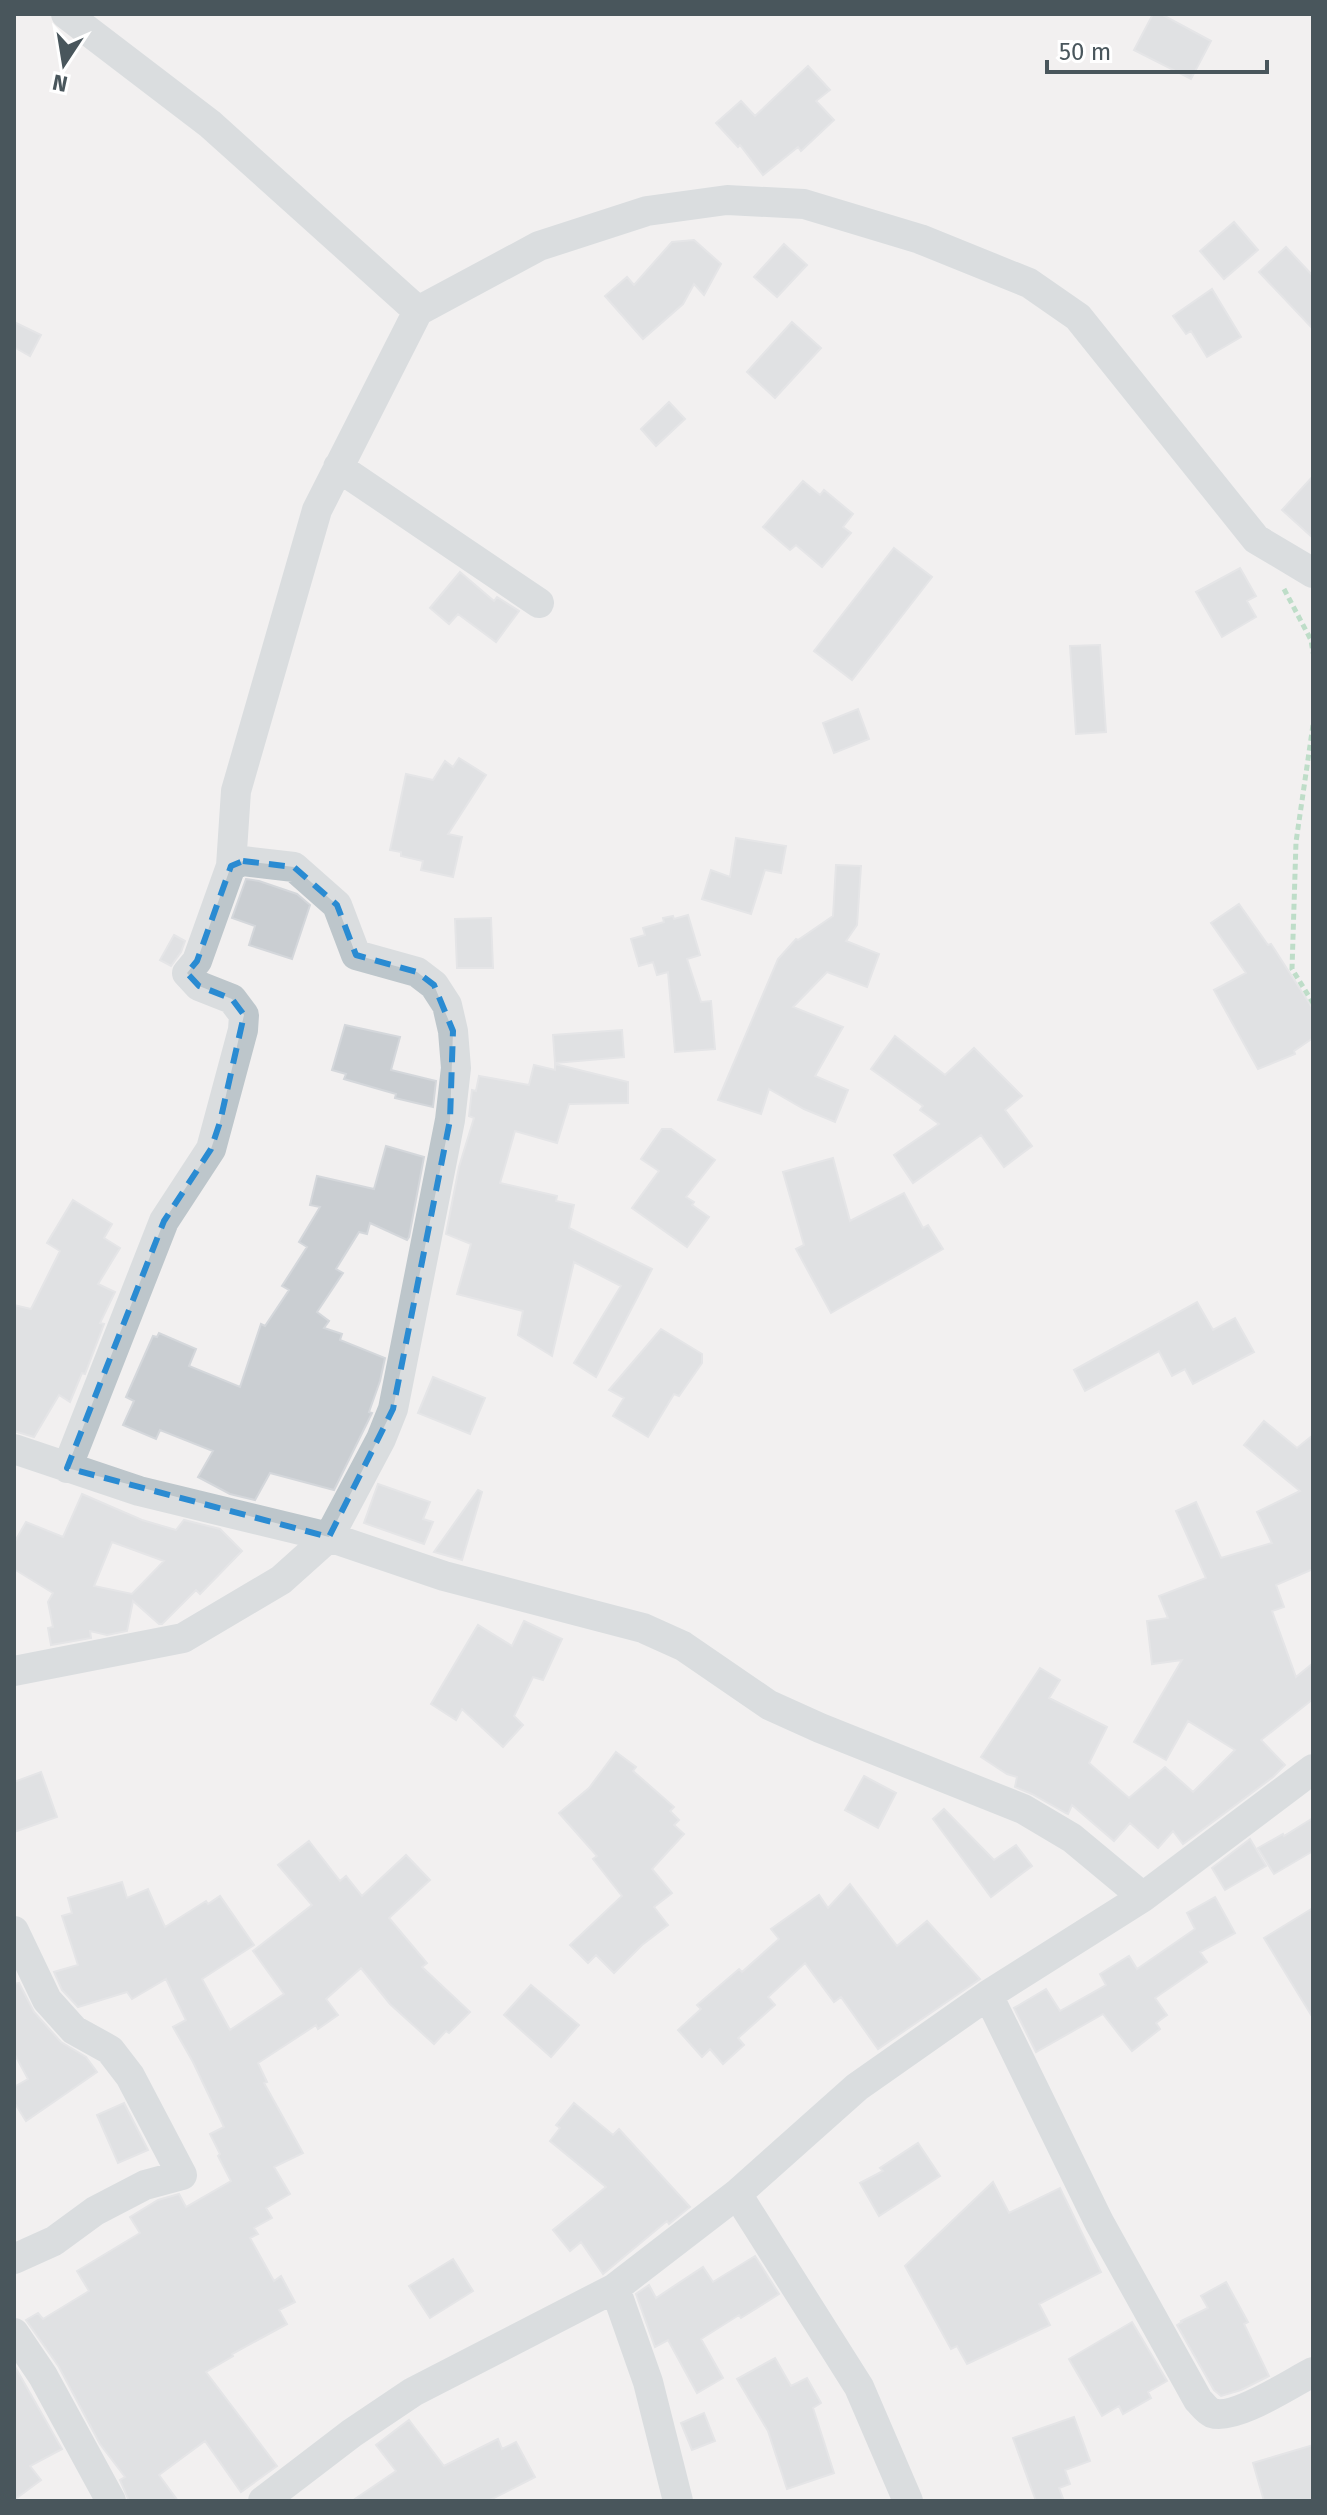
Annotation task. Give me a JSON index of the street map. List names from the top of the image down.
{
  "scale_bar": "50 m",
  "north": "bottom"
}
